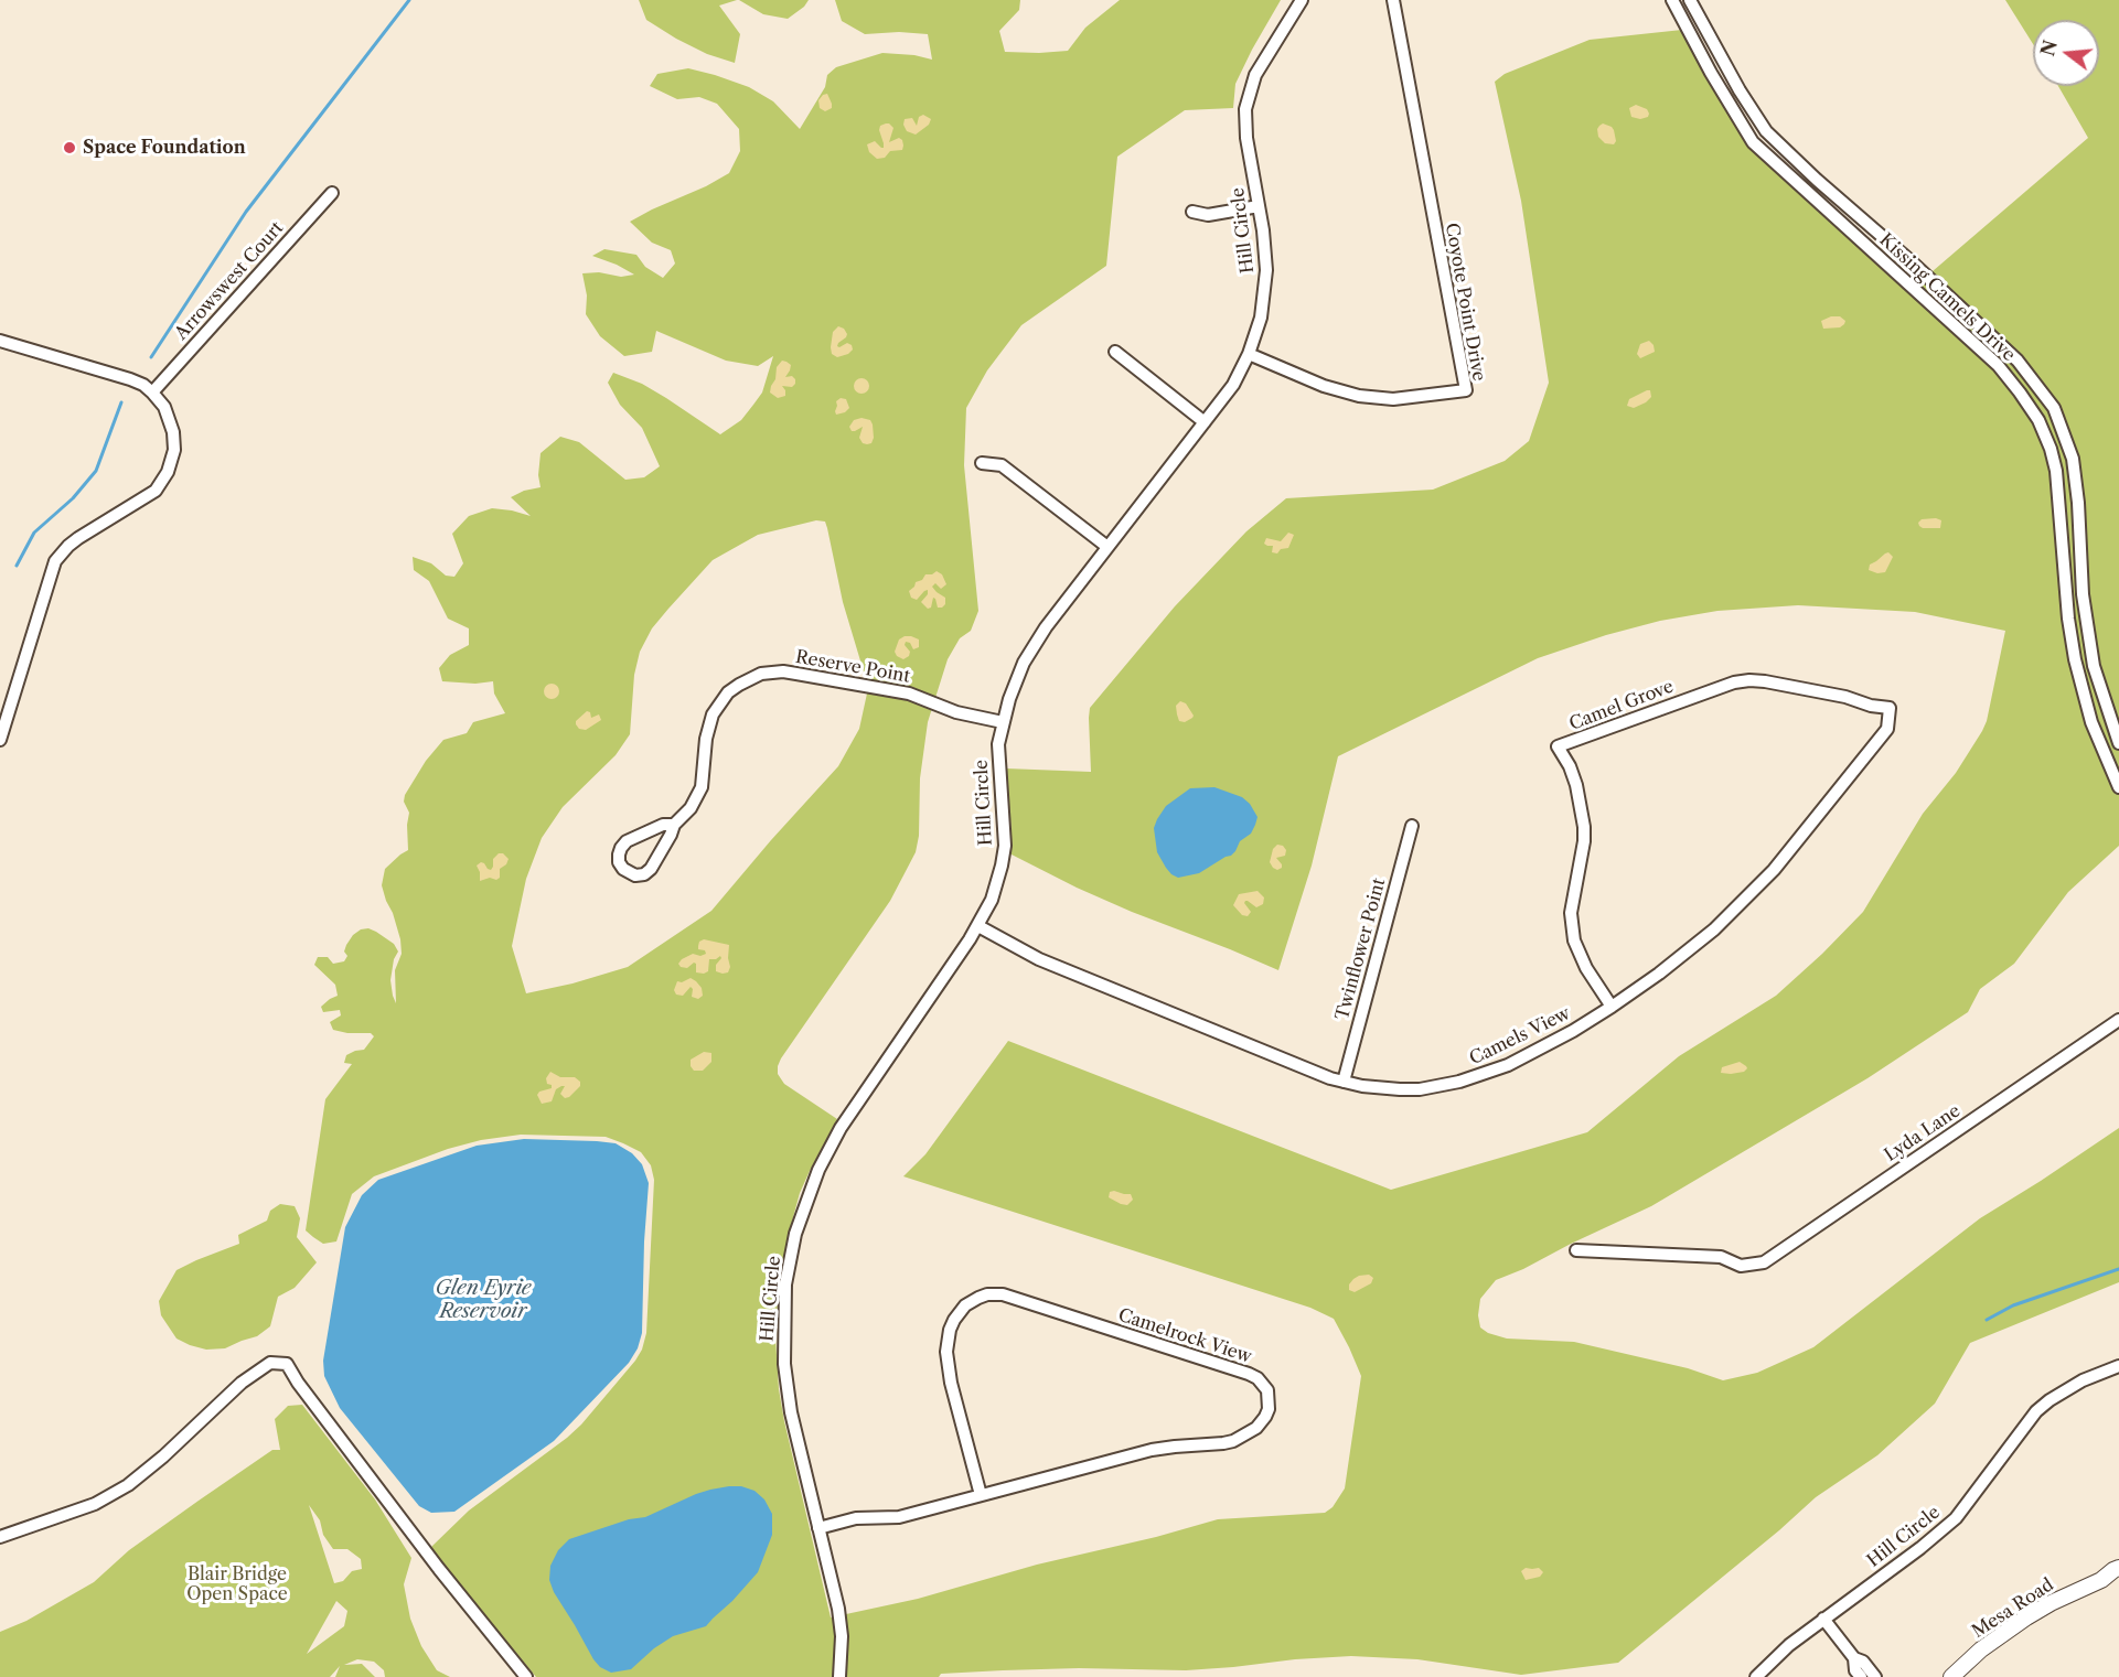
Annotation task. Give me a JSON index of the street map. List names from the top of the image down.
{
  "streets": {
    "main road": ["Mesa Road"],
    "street": [
      "Hill Circle",
      "Arrowswest Court",
      "Kissing Camels Drive",
      "Coyote Point Drive",
      "Reserve Point",
      "Camel Grove",
      "Twinflower Point",
      "Camels View",
      "Lyda Lane",
      "Camelrock View"
    ]
  },
  "crossings": [
    ["Hill Circle", "Coyote Point Drive"],
    ["Hill Circle", "Reserve Point"],
    ["Hill Circle", "Camels View"],
    ["Hill Circle", "Camelrock View"],
    ["Camel Grove", "Camels View"],
    ["Twinflower Point", "Camels View"]
  ],
  "water": ["Glen Eyrie Reservoir"],
  "parks": ["Blair Bridge Open Space"],
  "places": ["Space Foundation"],
  "north": "left"
}
